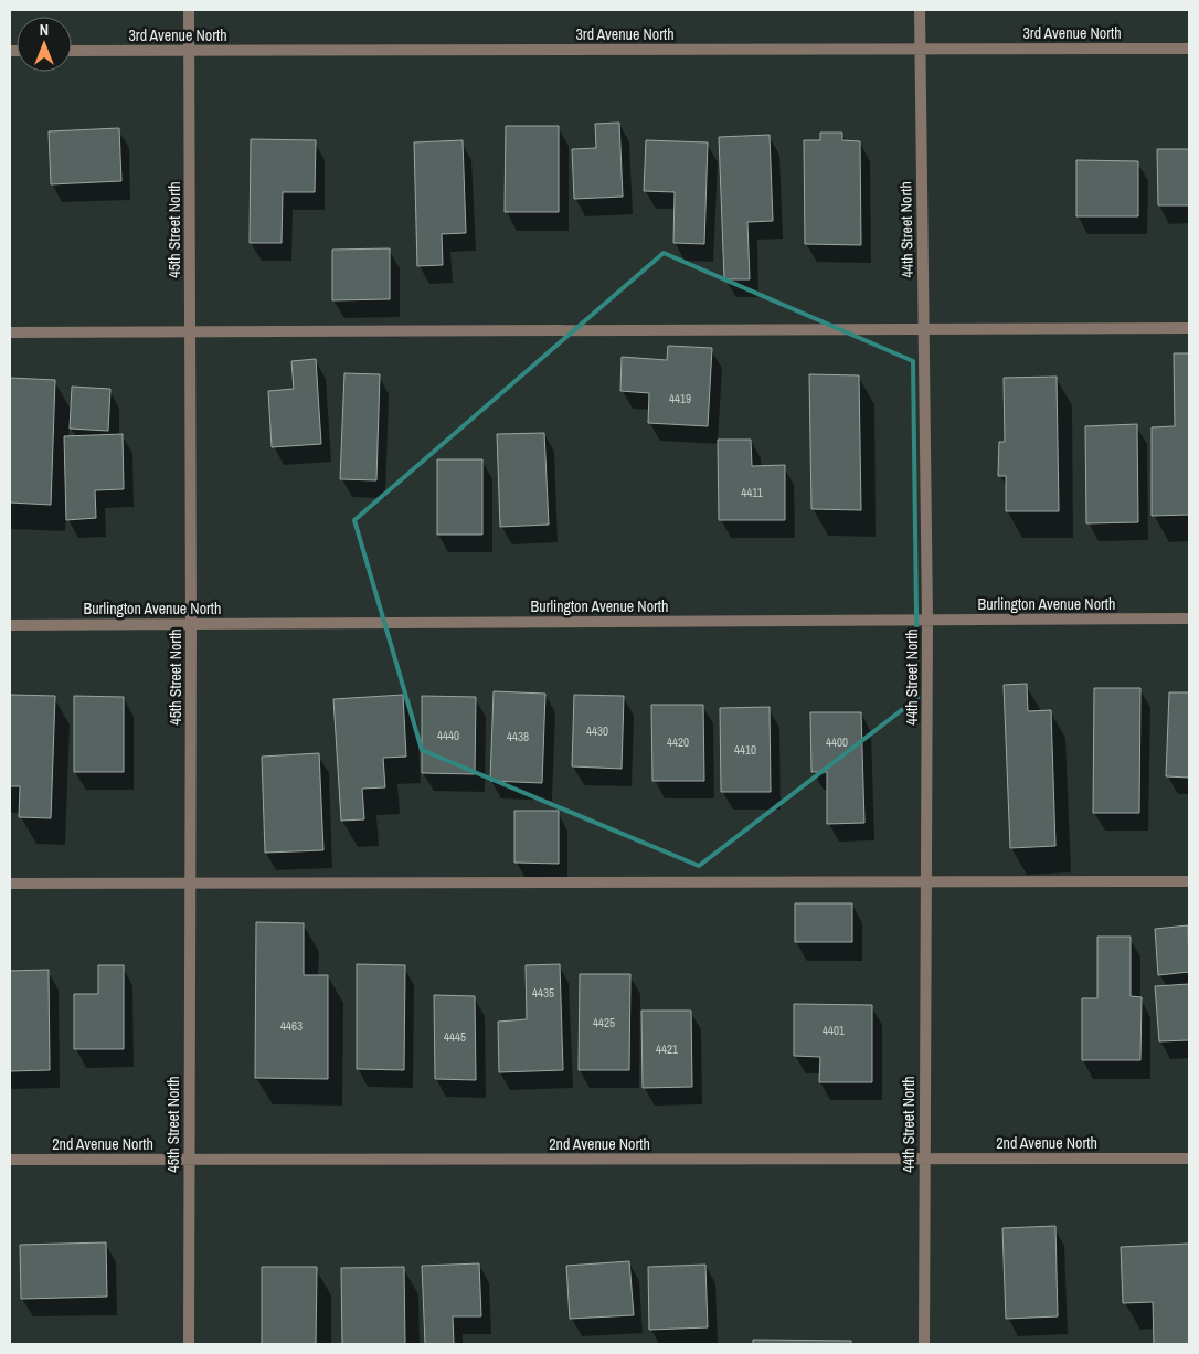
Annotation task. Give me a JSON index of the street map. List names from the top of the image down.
{
  "streets": {
    "street": [
      "3rd Avenue North",
      "45th Street North",
      "44th Street North",
      "Burlington Avenue North",
      "2nd Avenue North"
    ]
  },
  "crossings": [
    ["3rd Avenue North", "45th Street North"],
    ["3rd Avenue North", "44th Street North"],
    ["45th Street North", "Burlington Avenue North"],
    ["45th Street North", "2nd Avenue North"],
    ["44th Street North", "Burlington Avenue North"],
    ["44th Street North", "2nd Avenue North"]
  ],
  "house_numbers": [
    "4419",
    "4411",
    "4430",
    "4440",
    "4438",
    "4420",
    "4400",
    "4410",
    "4435",
    "4425",
    "4463",
    "4401",
    "4445",
    "4421"
  ],
  "north": "top"
}
